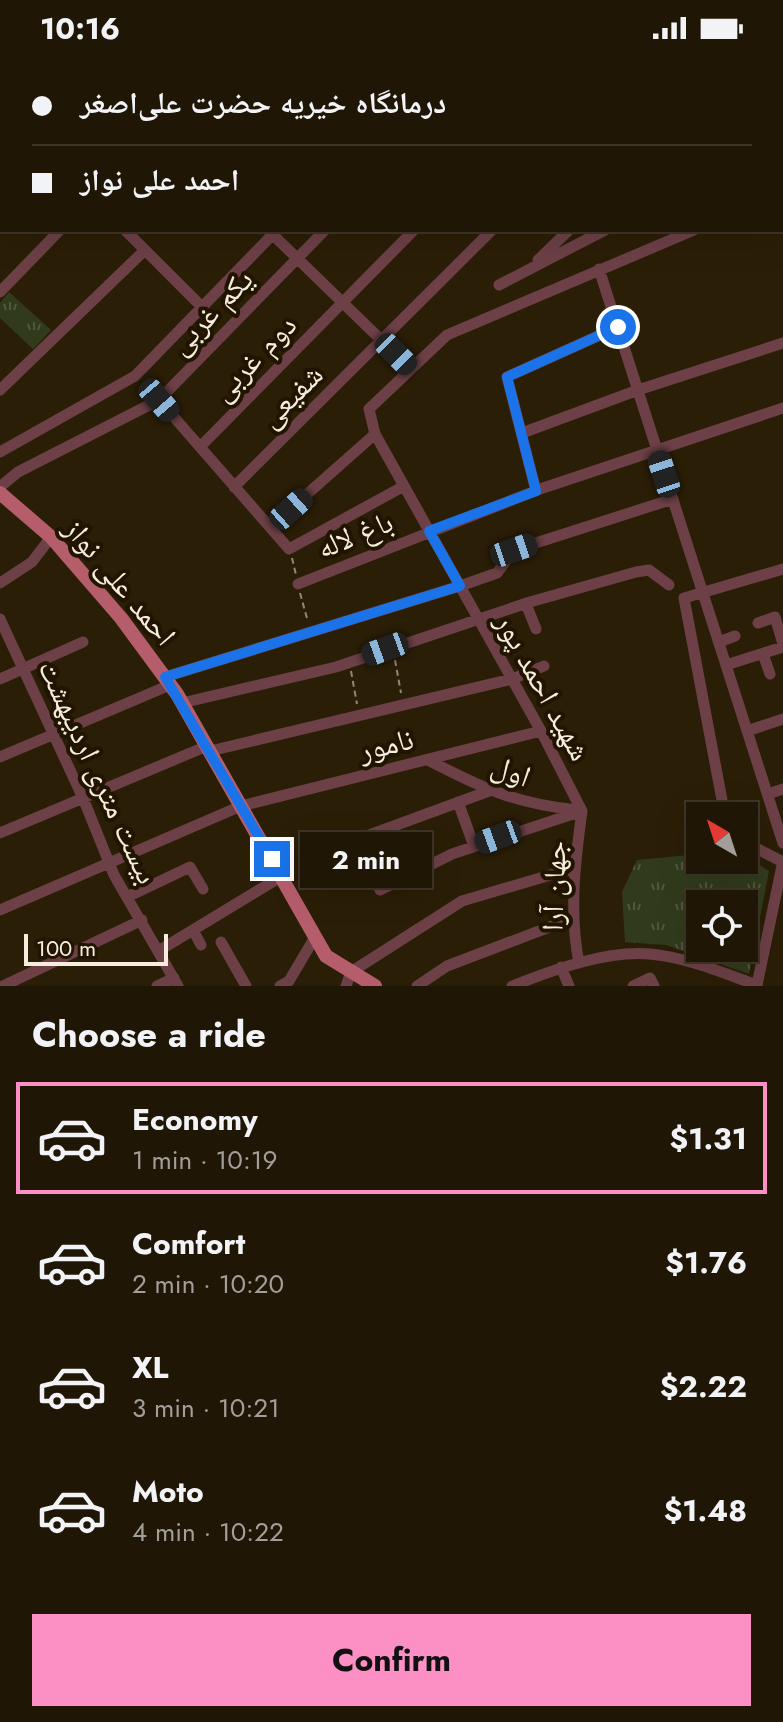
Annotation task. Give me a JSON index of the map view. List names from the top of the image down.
{
  "streets": {
    "main road": ["احمد علی نواز"],
    "street": [
      "یکم غربی",
      "دوم غربی",
      "شفیعی",
      "باغ لاله",
      "شهید احمد پور",
      "نامور",
      "اول",
      "بیست متری اردیبهشت",
      "جهان آرا"
    ]
  },
  "crossings": [
    ["باغ لاله", "شهید احمد پور"],
    ["احمد علی نواز", "نامور"],
    ["شهید احمد پور", "نامور"],
    ["شهید احمد پور", "اول"],
    ["شهید احمد پور", "جهان آرا"],
    ["نامور", "اول"],
    ["نامور", "بیست متری اردیبهشت"],
    ["اول", "جهان آرا"]
  ],
  "scale_bar": "100 m",
  "north": "top left",
  "page": {
    "status": "10:16",
    "banner": ["درمانگاه خیریه حضرت علی‌اصغر", "احمد علی نواز"],
    "bubble": "2 min",
    "scale": "100 m",
    "heading": "Choose a ride",
    "list": [
      {
        "name": "Economy",
        "note": "1 min · 10:19",
        "value": "$1.31"
      },
      {
        "name": "Comfort",
        "note": "2 min · 10:20",
        "value": "$1.76"
      },
      {
        "name": "XL",
        "note": "3 min · 10:21",
        "value": "$2.22"
      },
      {
        "name": "Moto",
        "note": "4 min · 10:22",
        "value": "$1.48"
      }
    ],
    "buttons": "Confirm"
  }
}
